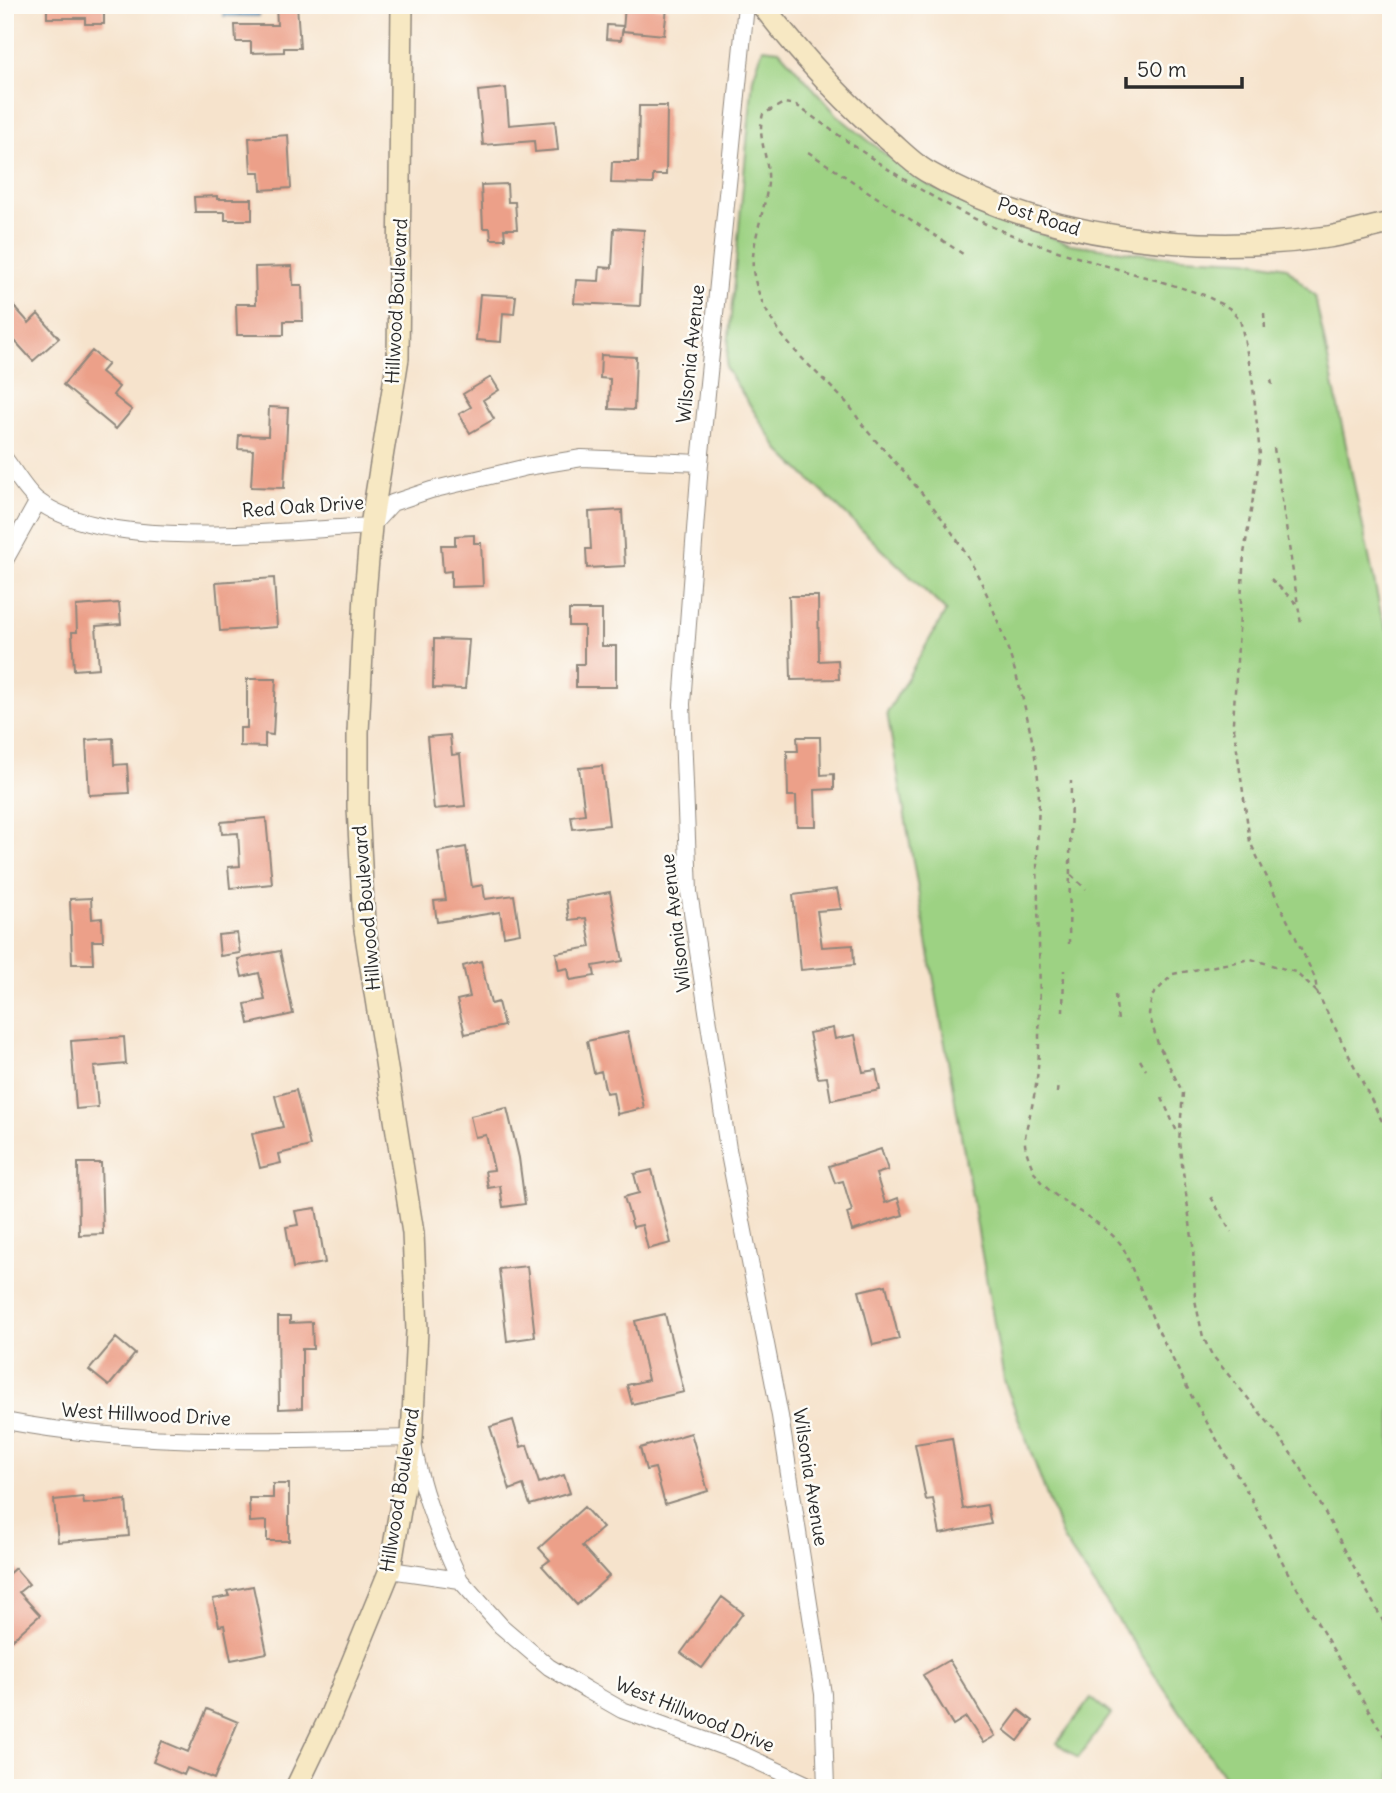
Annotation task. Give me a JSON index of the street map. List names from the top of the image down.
{
  "streets": {
    "street": [
      "Post Road",
      "Hillwood Boulevard",
      "Wilsonia Avenue",
      "Red Oak Drive",
      "West Hillwood Drive"
    ]
  },
  "crossings": [
    ["Hillwood Boulevard", "Red Oak Drive"],
    ["Hillwood Boulevard", "West Hillwood Drive"],
    ["Wilsonia Avenue", "Red Oak Drive"]
  ],
  "scale_bar": "50 m"
}
